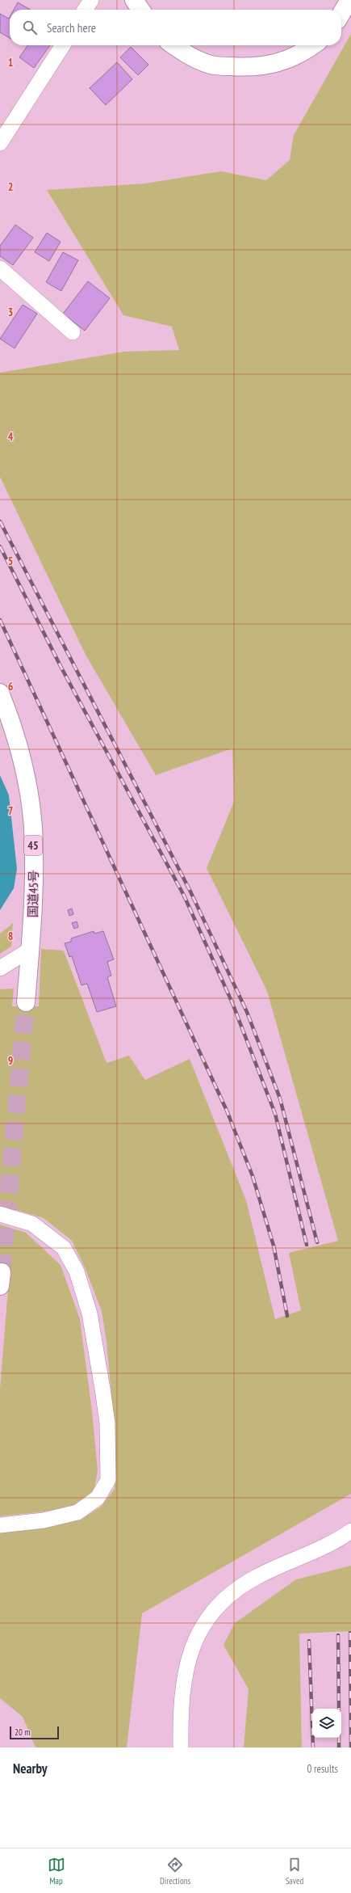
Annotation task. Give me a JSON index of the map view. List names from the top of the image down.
{
  "streets": {
    "main road": ["45", "国道45号"]
  },
  "scale_bar": "20 m",
  "page": {
    "search": "Search here",
    "scale": "20 m",
    "heading": ["Nearby", "0 results"],
    "nav": ["Map", "Directions", "Saved"]
  },
  "grid": {
    "rows": [
      "1",
      "2",
      "3",
      "4",
      "5",
      "6",
      "7",
      "8",
      "9"
    ]
  }
}
